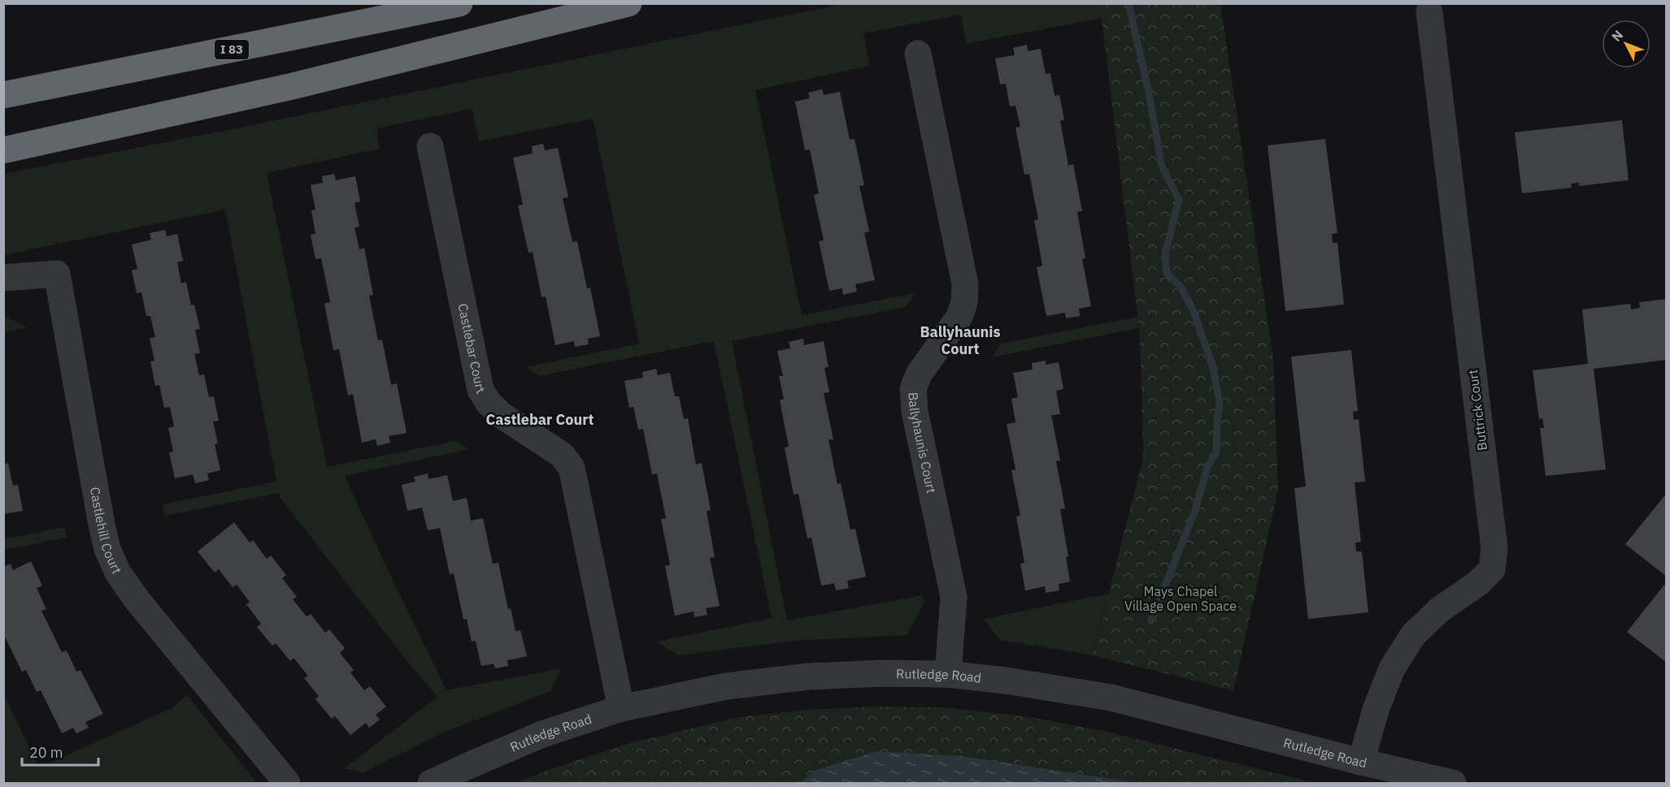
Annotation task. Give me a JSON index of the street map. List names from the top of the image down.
{
  "streets": {
    "highway": ["I 83"],
    "street": [
      "Castlebar Court",
      "Buttrick Court",
      "Ballyhaunis Court",
      "Castlehill Court",
      "Rutledge Road"
    ]
  },
  "crossings": [
    ["Castlebar Court", "Rutledge Road"],
    ["Buttrick Court", "Rutledge Road"],
    ["Ballyhaunis Court", "Rutledge Road"]
  ],
  "districts": ["Ballyhaunis Court", "Castlebar Court"],
  "parks": ["Mays Chapel Village Open Space"],
  "scale_bar": "20 m",
  "north": "top left"
}
